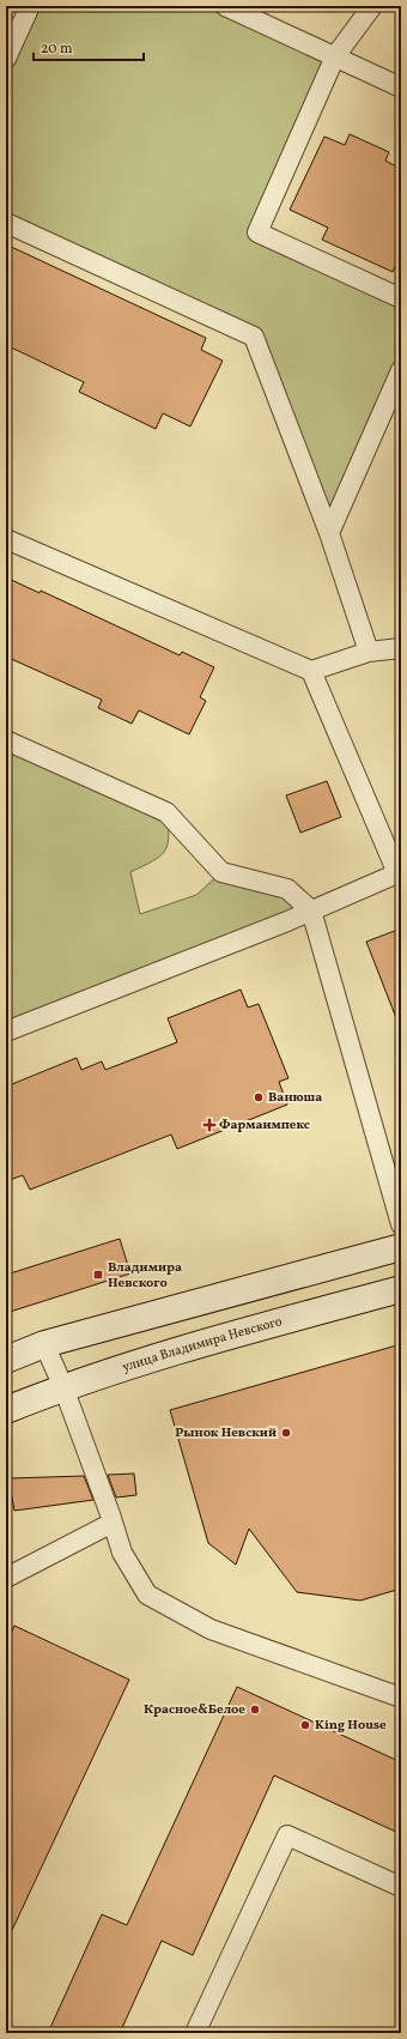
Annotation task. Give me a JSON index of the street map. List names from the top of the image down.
{
  "streets": {
    "street": ["улица Владимира Невского"]
  },
  "places": {
    "other": [
      "Ванюша",
      "Рынок Невский",
      "Красное&Белое",
      "King House"
    ],
    "health": ["Фармаимпекс"],
    "transit": ["Владимира Невского"]
  },
  "scale_bar": "20 m"
}
